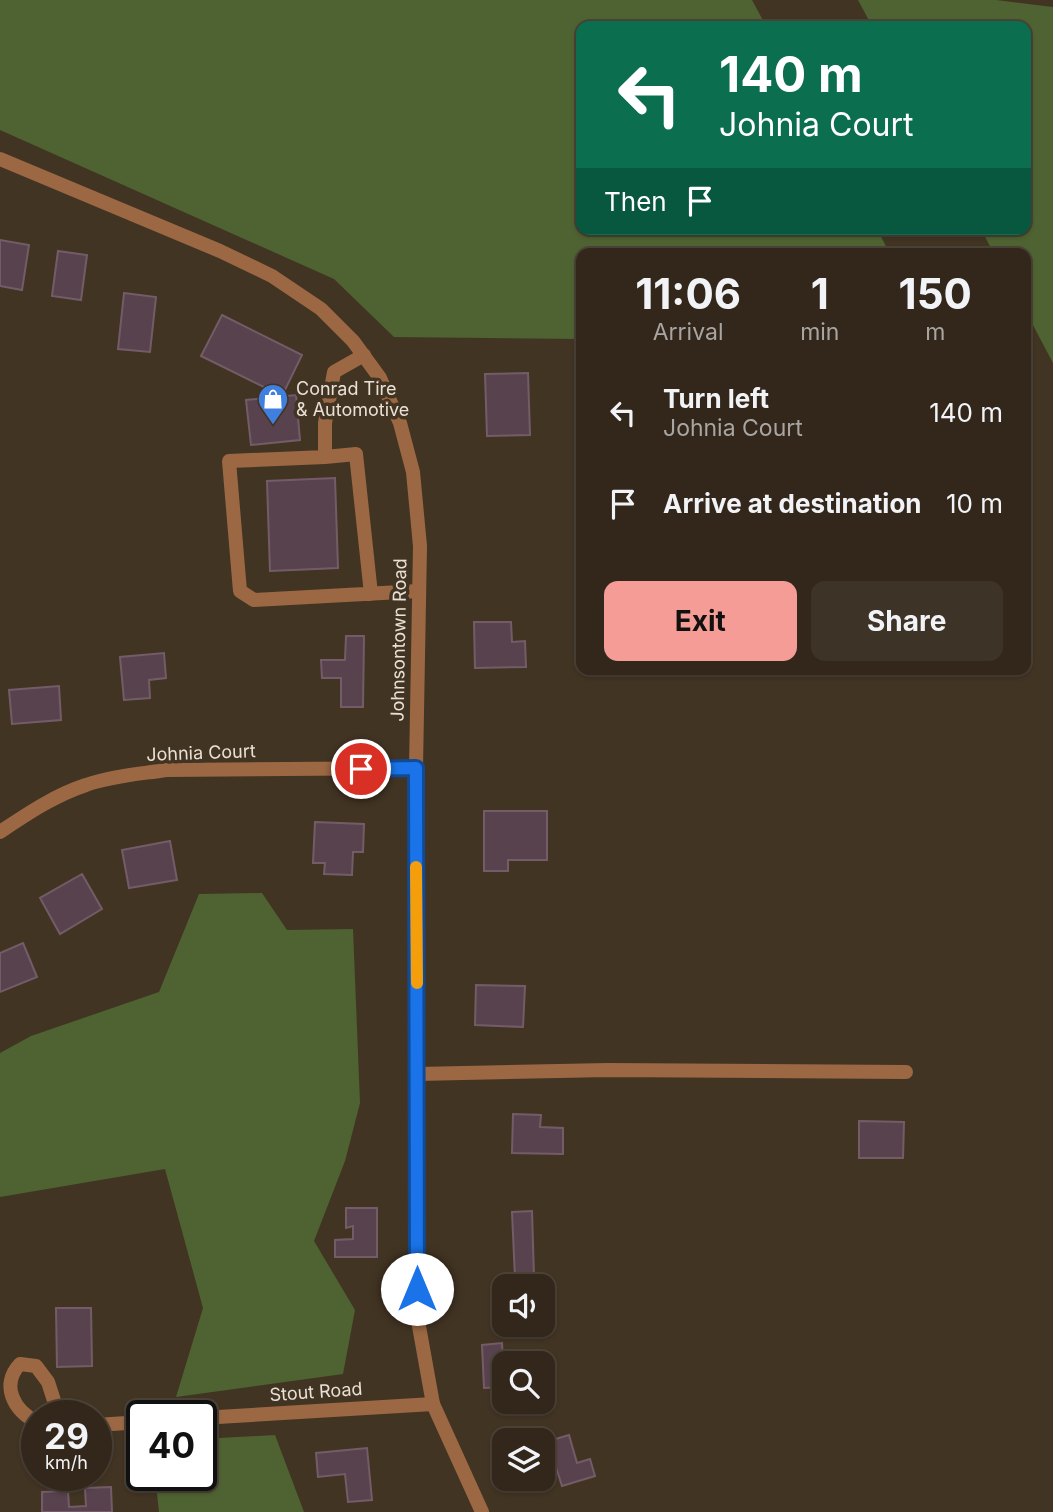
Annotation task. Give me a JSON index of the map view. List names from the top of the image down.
{
  "streets": {
    "street": ["Johnsontown Road", "Johnia Court", "Stout Road"]
  },
  "crossings": [
    ["Johnsontown Road", "Johnia Court"],
    ["Johnsontown Road", "Stout Road"]
  ],
  "places": {
    "shop": ["Conrad Tire & Automotive"]
  },
  "page": {
    "turn": ["140 m", "Johnia Court"],
    "then": "Then",
    "eta": [
      "11:06",
      "Arrival",
      "1",
      "min",
      "150",
      "m"
    ],
    "list": [
      {
        "name": "Turn left",
        "note": "Johnia Court",
        "value": "140 m"
      },
      {
        "name": "Arrive at destination",
        "value": "10 m"
      }
    ],
    "buttons": ["Exit", "Share"],
    "speed": "29 km/h",
    "limit": "40"
  }
}
